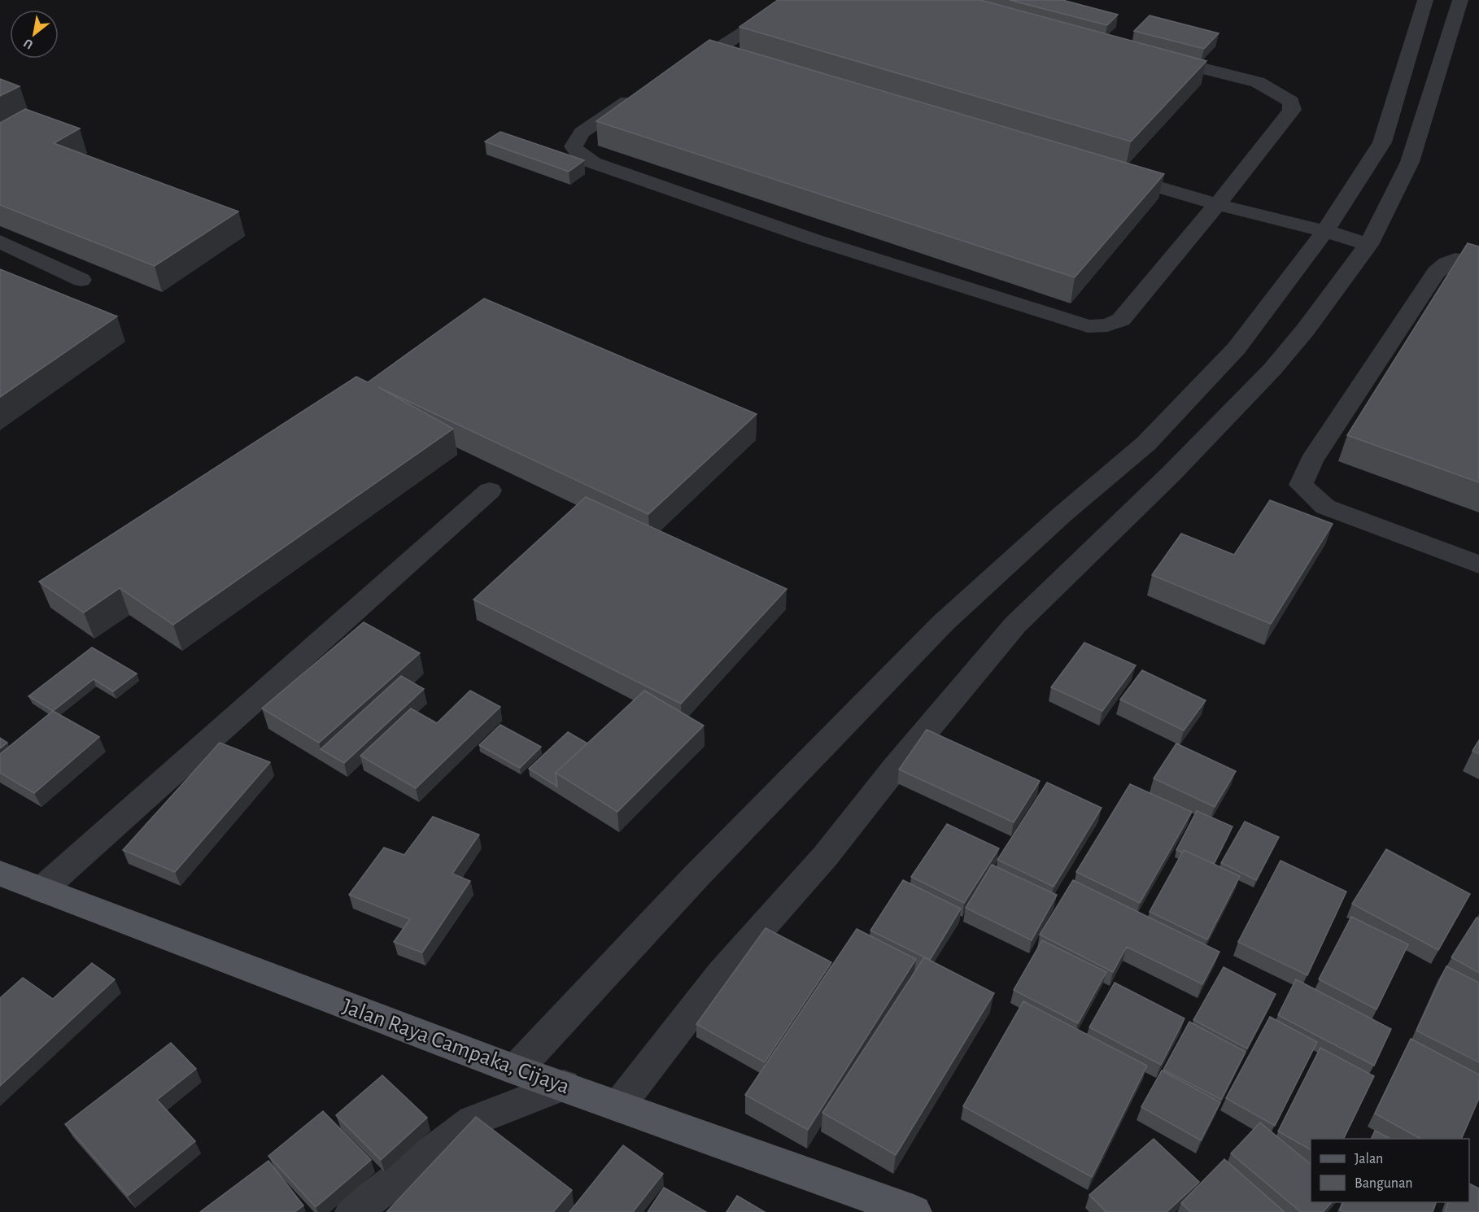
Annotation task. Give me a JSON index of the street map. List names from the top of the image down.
{
  "streets": {
    "main road": ["Jalan Raya Campaka, Cijaya"]
  },
  "legend": ["Jalan", "Bangunan"],
  "north": "bottom left"
}
